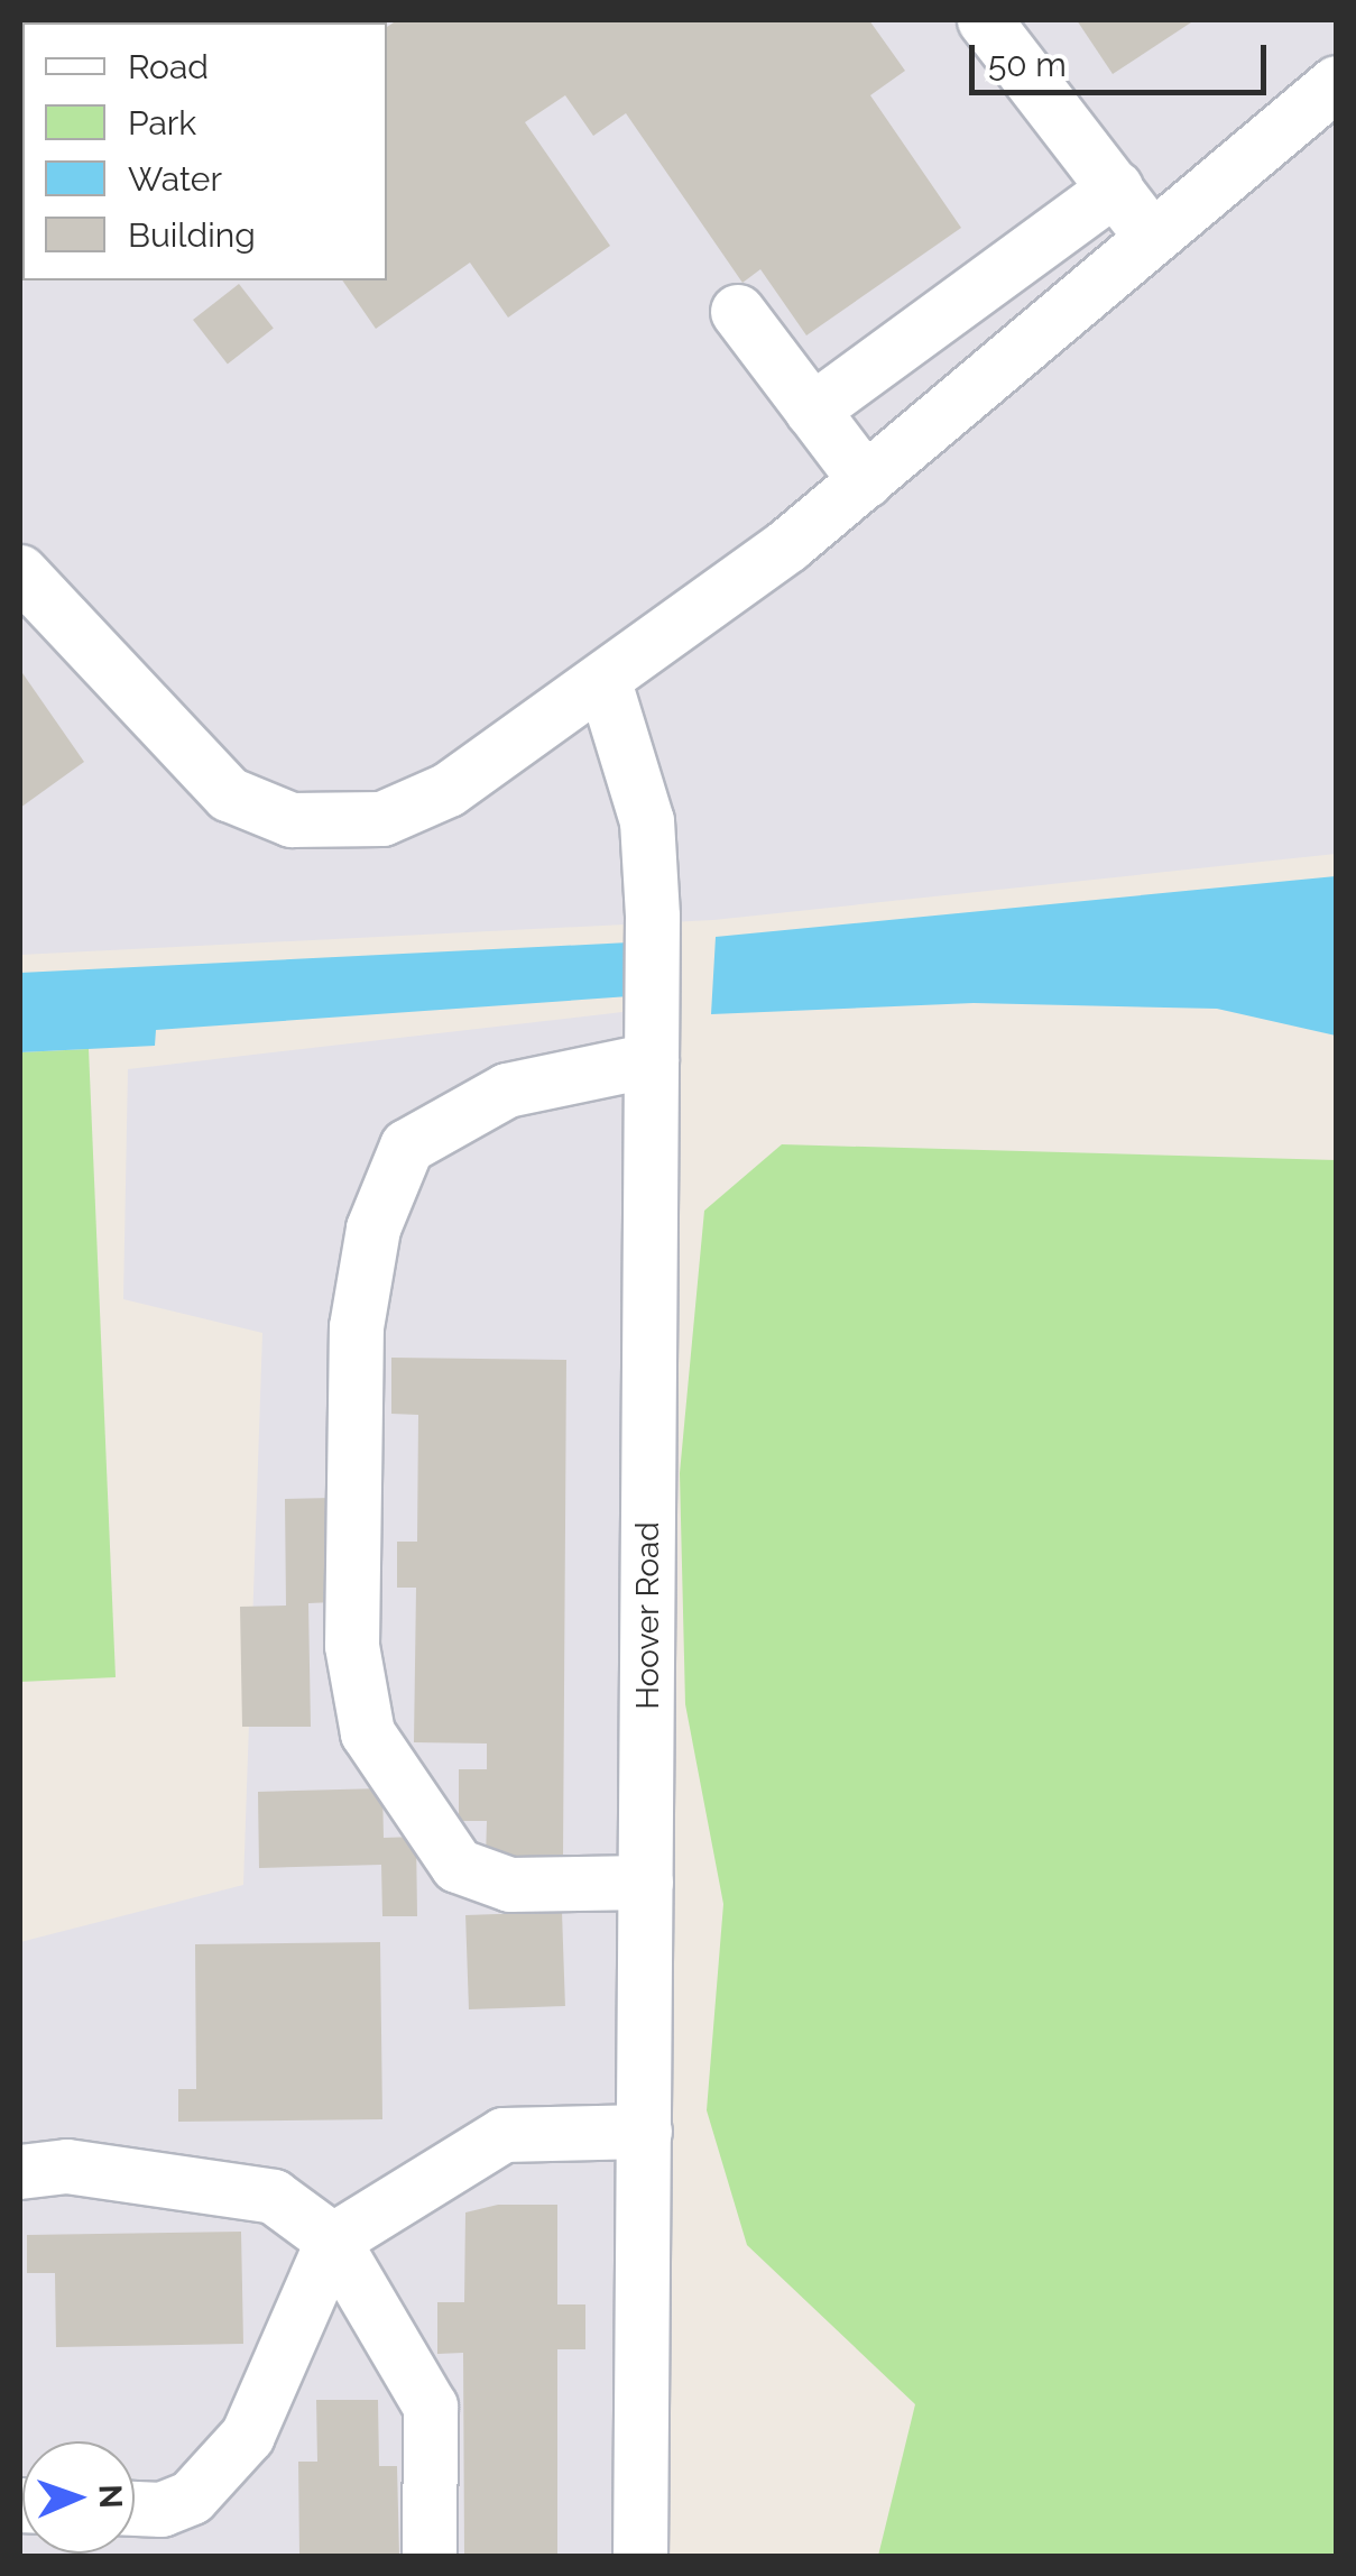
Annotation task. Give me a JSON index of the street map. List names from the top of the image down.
{
  "streets": {
    "street": ["Hoover Road"]
  },
  "legend": [
    "Road",
    "Park",
    "Water",
    "Building"
  ],
  "scale_bar": "50 m",
  "north": "right"
}
